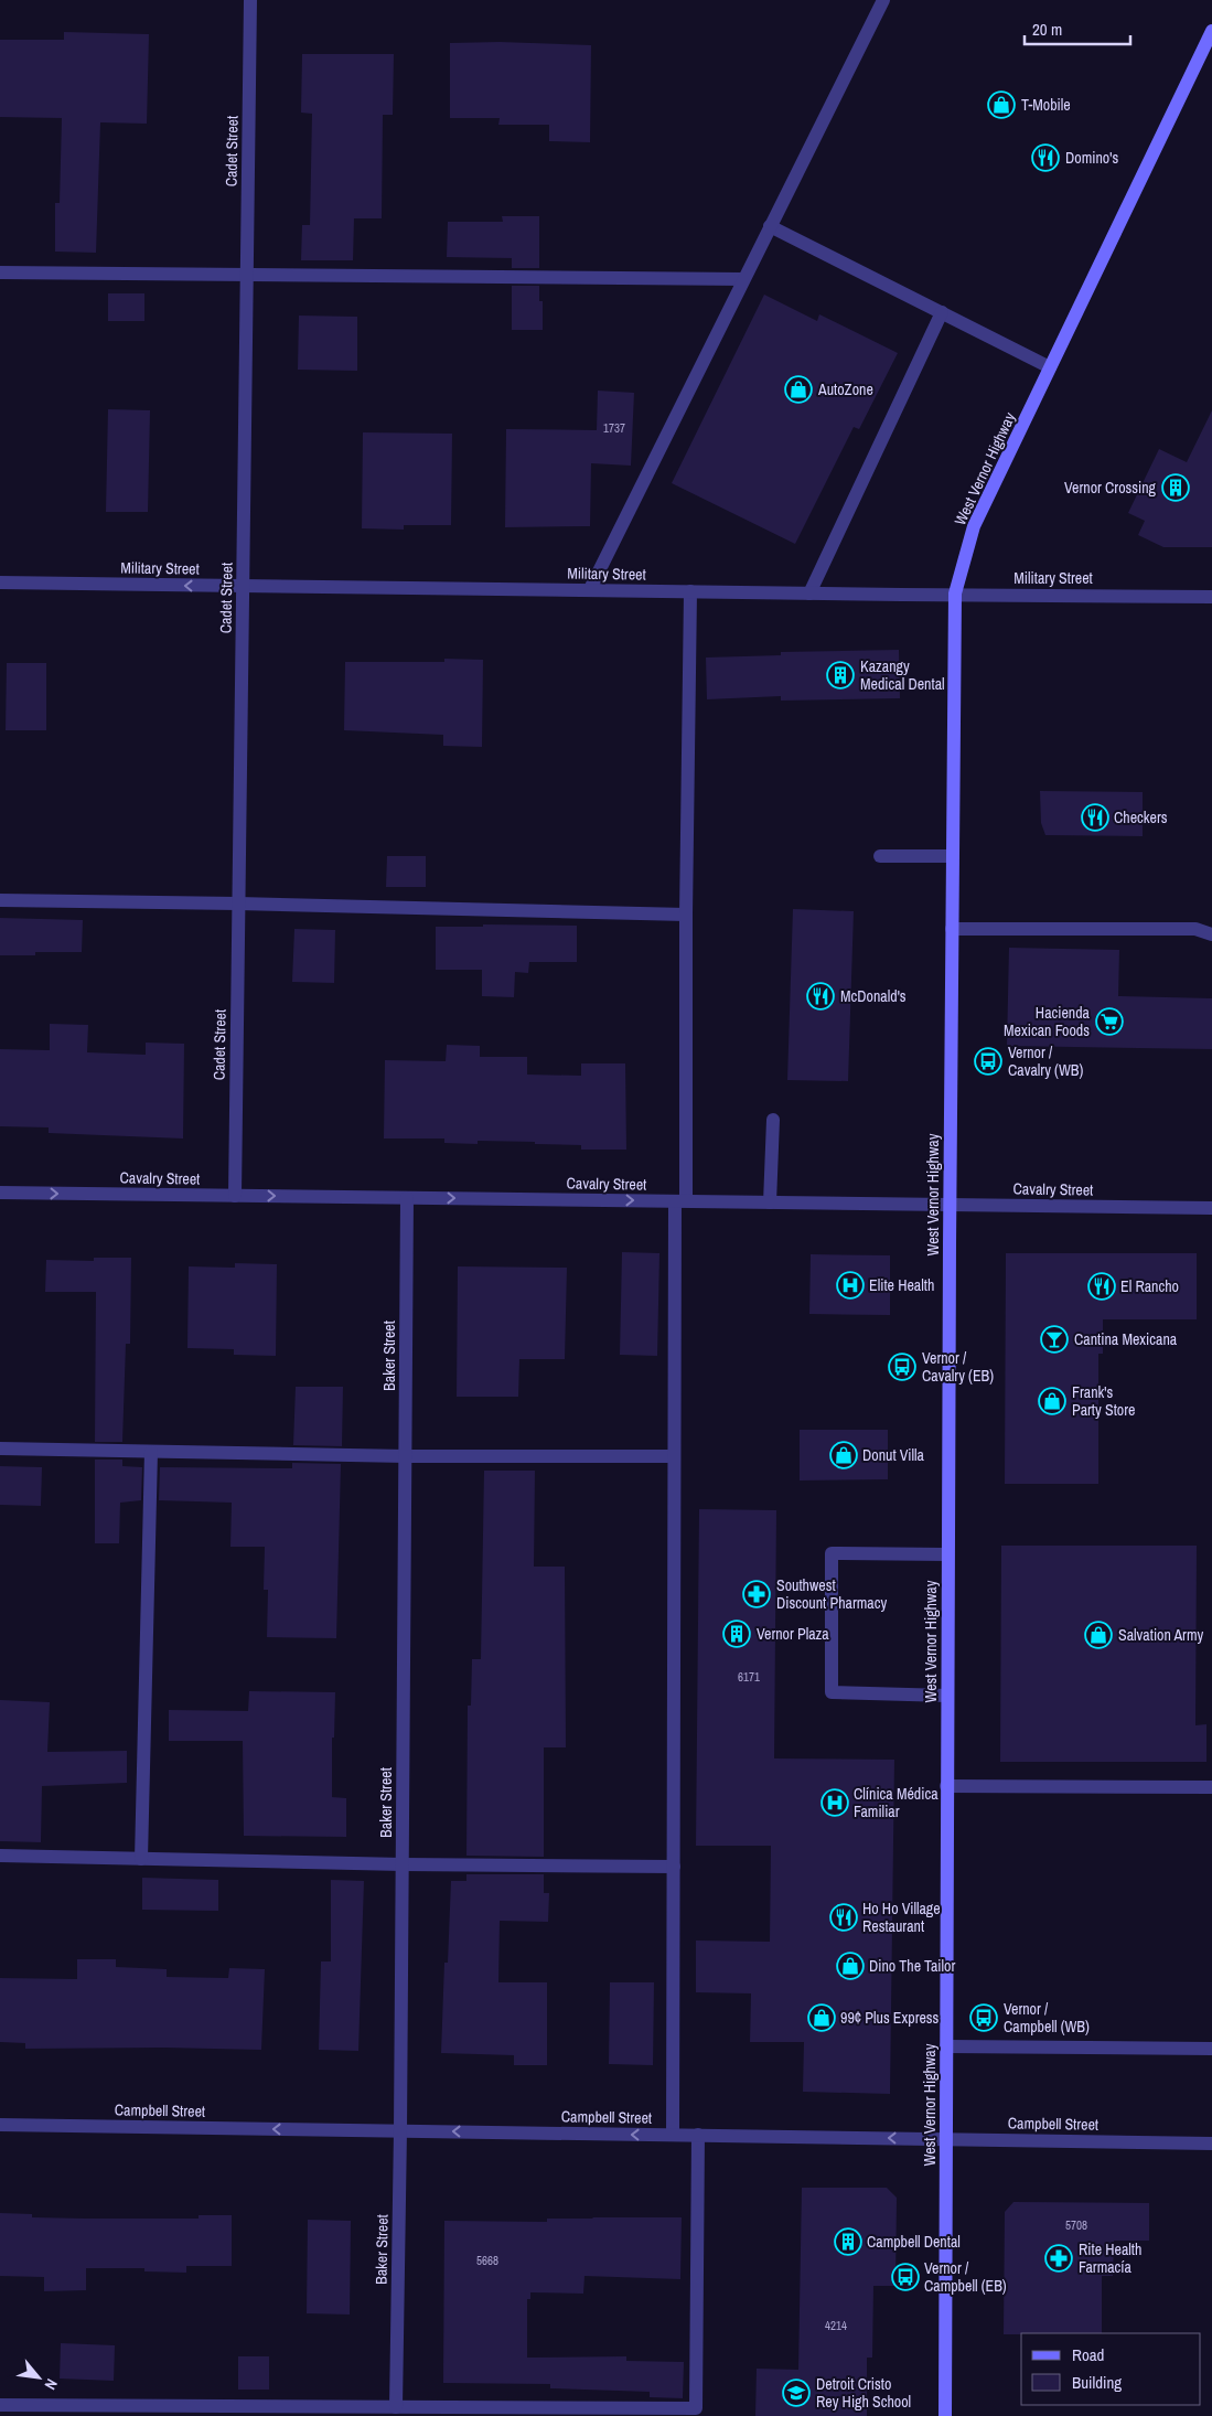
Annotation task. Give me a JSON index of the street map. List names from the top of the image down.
{
  "streets": {
    "street": [
      "Cadet Street",
      "West Vernor Highway",
      "Military Street",
      "Cavalry Street",
      "Baker Street",
      "Campbell Street"
    ]
  },
  "crossings": [
    ["Cadet Street", "Military Street"],
    ["Cadet Street", "Cavalry Street"],
    ["West Vernor Highway", "Military Street"],
    ["West Vernor Highway", "Cavalry Street"],
    ["West Vernor Highway", "Campbell Street"],
    ["Cavalry Street", "Baker Street"],
    ["Baker Street", "Campbell Street"]
  ],
  "one_way": ["Cavalry Street", "Campbell Street"],
  "places": {
    "shop": [
      "T-Mobile",
      "AutoZone",
      "Frank's Party Store",
      "Donut Villa",
      "Salvation Army",
      "Dino The Tailor",
      "99¢ Plus Express"
    ],
    "restaurant": [
      "Domino's",
      "Checkers",
      "McDonald's",
      "El Rancho",
      "Ho Ho Village Restaurant"
    ],
    "building": [
      "Vernor Crossing",
      "Kazangy Medical Dental",
      "Vernor Plaza",
      "Campbell Dental"
    ],
    "supermarket": ["Hacienda Mexican Foods"],
    "bus stop": [
      "Vernor / Cavalry (WB)",
      "Vernor / Cavalry (EB)",
      "Vernor / Campbell (WB)",
      "Vernor / Campbell (EB)"
    ],
    "hospital": ["Elite Health", "Clínica Médica Familiar"],
    "bar": ["Cantina Mexicana"],
    "pharmacy": ["Southwest Discount Pharmacy", "Rite Health Farmacía"],
    "school or university": ["Detroit Cristo Rey High School"]
  },
  "house_numbers": [
    "1737",
    "6171",
    "5708",
    "5668",
    "4214"
  ],
  "legend": ["Road", "Building"],
  "scale_bar": "20 m",
  "north": "bottom right"
}
